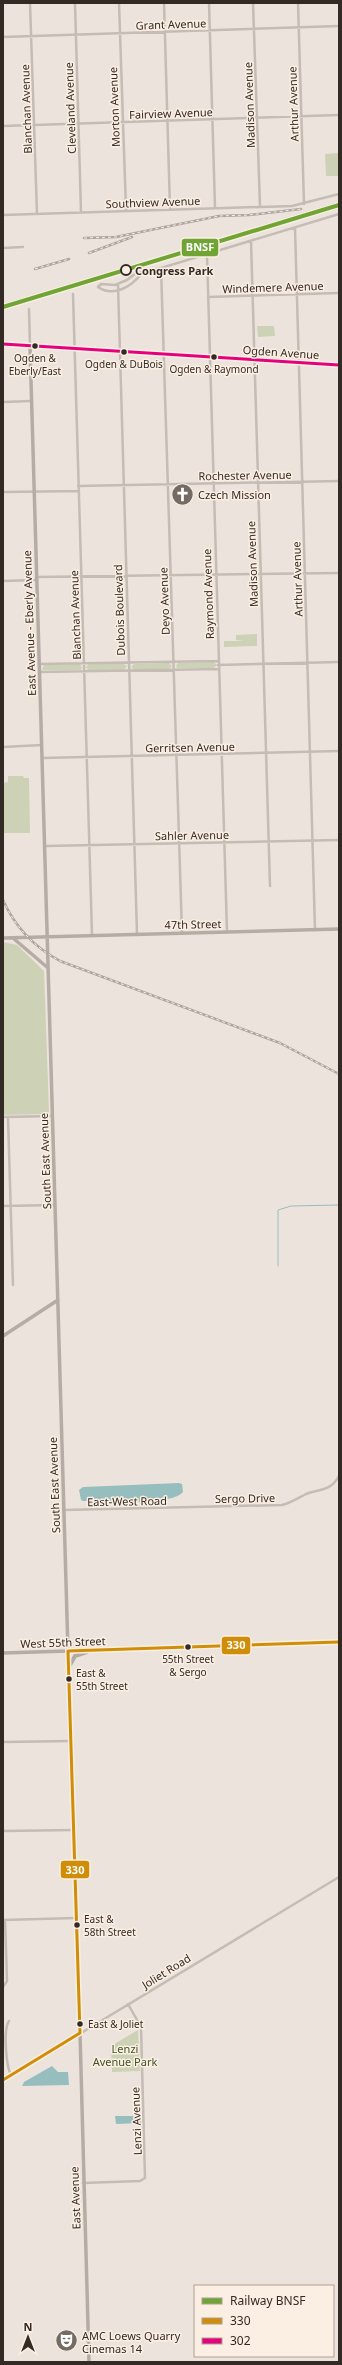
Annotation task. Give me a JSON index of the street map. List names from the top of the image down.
{
  "streets": {
    "main road": [
      "Ogden Avenue",
      "East Avenue - Eberly Avenue",
      "47th Street",
      "South East Avenue",
      "West 55th Street",
      "Joliet Road",
      "East Avenue"
    ],
    "street": [
      "Grant Avenue",
      "Arthur Avenue",
      "Madison Avenue",
      "Morton Avenue",
      "Cleveland Avenue",
      "Blanchan Avenue",
      "Fairview Avenue",
      "Southview Avenue",
      "Windemere Avenue",
      "Rochester Avenue",
      "Raymond Avenue",
      "Deyo Avenue",
      "Dubois Boulevard",
      "Gerritsen Avenue",
      "Sahler Avenue",
      "Sergo Drive",
      "East-West Road",
      "Lenzi Avenue"
    ]
  },
  "crossings": [
    ["Grant Avenue", "Arthur Avenue"],
    ["Grant Avenue", "Madison Avenue"],
    ["Grant Avenue", "Morton Avenue"],
    ["Grant Avenue", "Cleveland Avenue"],
    ["Grant Avenue", "Blanchan Avenue"],
    ["Arthur Avenue", "Fairview Avenue"],
    ["Arthur Avenue", "Southview Avenue"],
    ["Arthur Avenue", "Windemere Avenue"],
    ["Arthur Avenue", "Ogden Avenue"],
    ["Arthur Avenue", "Rochester Avenue"],
    ["Arthur Avenue", "Gerritsen Avenue"],
    ["Arthur Avenue", "Sahler Avenue"],
    ["Arthur Avenue", "47th Street"],
    ["Madison Avenue", "Fairview Avenue"],
    ["Madison Avenue", "Southview Avenue"],
    ["Madison Avenue", "Windemere Avenue"],
    ["Madison Avenue", "Ogden Avenue"],
    ["Madison Avenue", "Rochester Avenue"],
    ["Madison Avenue", "Gerritsen Avenue"],
    ["Madison Avenue", "Sahler Avenue"],
    ["Morton Avenue", "Fairview Avenue"],
    ["Morton Avenue", "Southview Avenue"],
    ["Cleveland Avenue", "Fairview Avenue"],
    ["Cleveland Avenue", "Southview Avenue"],
    ["Blanchan Avenue", "Fairview Avenue"],
    ["Blanchan Avenue", "Southview Avenue"],
    ["Blanchan Avenue", "Ogden Avenue"],
    ["Blanchan Avenue", "Rochester Avenue"],
    ["Blanchan Avenue", "Gerritsen Avenue"],
    ["Blanchan Avenue", "Sahler Avenue"],
    ["Blanchan Avenue", "47th Street"],
    ["Windemere Avenue", "Raymond Avenue"],
    ["Ogden Avenue", "Raymond Avenue"],
    ["Ogden Avenue", "Deyo Avenue"],
    ["Ogden Avenue", "Dubois Boulevard"],
    ["Ogden Avenue", "East Avenue - Eberly Avenue"],
    ["Rochester Avenue", "Raymond Avenue"],
    ["Rochester Avenue", "Deyo Avenue"],
    ["Rochester Avenue", "Dubois Boulevard"],
    ["Raymond Avenue", "Gerritsen Avenue"],
    ["Raymond Avenue", "Sahler Avenue"],
    ["Raymond Avenue", "47th Street"],
    ["Deyo Avenue", "Gerritsen Avenue"],
    ["Deyo Avenue", "Sahler Avenue"],
    ["Deyo Avenue", "47th Street"],
    ["Dubois Boulevard", "Gerritsen Avenue"],
    ["Dubois Boulevard", "Sahler Avenue"],
    ["Dubois Boulevard", "47th Street"],
    ["East Avenue - Eberly Avenue", "Gerritsen Avenue"],
    ["East Avenue - Eberly Avenue", "Sahler Avenue"],
    ["East Avenue - Eberly Avenue", "47th Street"],
    ["East Avenue - Eberly Avenue", "South East Avenue"],
    ["47th Street", "South East Avenue"],
    ["South East Avenue", "East-West Road"],
    ["South East Avenue", "West 55th Street"],
    ["South East Avenue", "Joliet Road"],
    ["South East Avenue", "East Avenue"],
    ["Sergo Drive", "East-West Road"],
    ["Joliet Road", "Lenzi Avenue"],
    ["Joliet Road", "East Avenue"],
    ["Lenzi Avenue", "East Avenue"]
  ],
  "parks": ["Lenzi Avenue Park"],
  "places": {
    "other": [
      "Congress Park",
      "Ogden & Eberly/East",
      "Ogden & DuBois",
      "Ogden & Raymond",
      "55th Street & Sergo",
      "East & 55th Street",
      "East & 58th Street",
      "East & Joliet"
    ],
    "church": ["Czech Mission"],
    "theatre": ["AMC Loews Quarry Cinemas 14"]
  },
  "lines": ["rail line BNSF", "transit line 302", "transit line 330"],
  "legend": ["Railway BNSF", "330", "302"],
  "north": "top"
}
